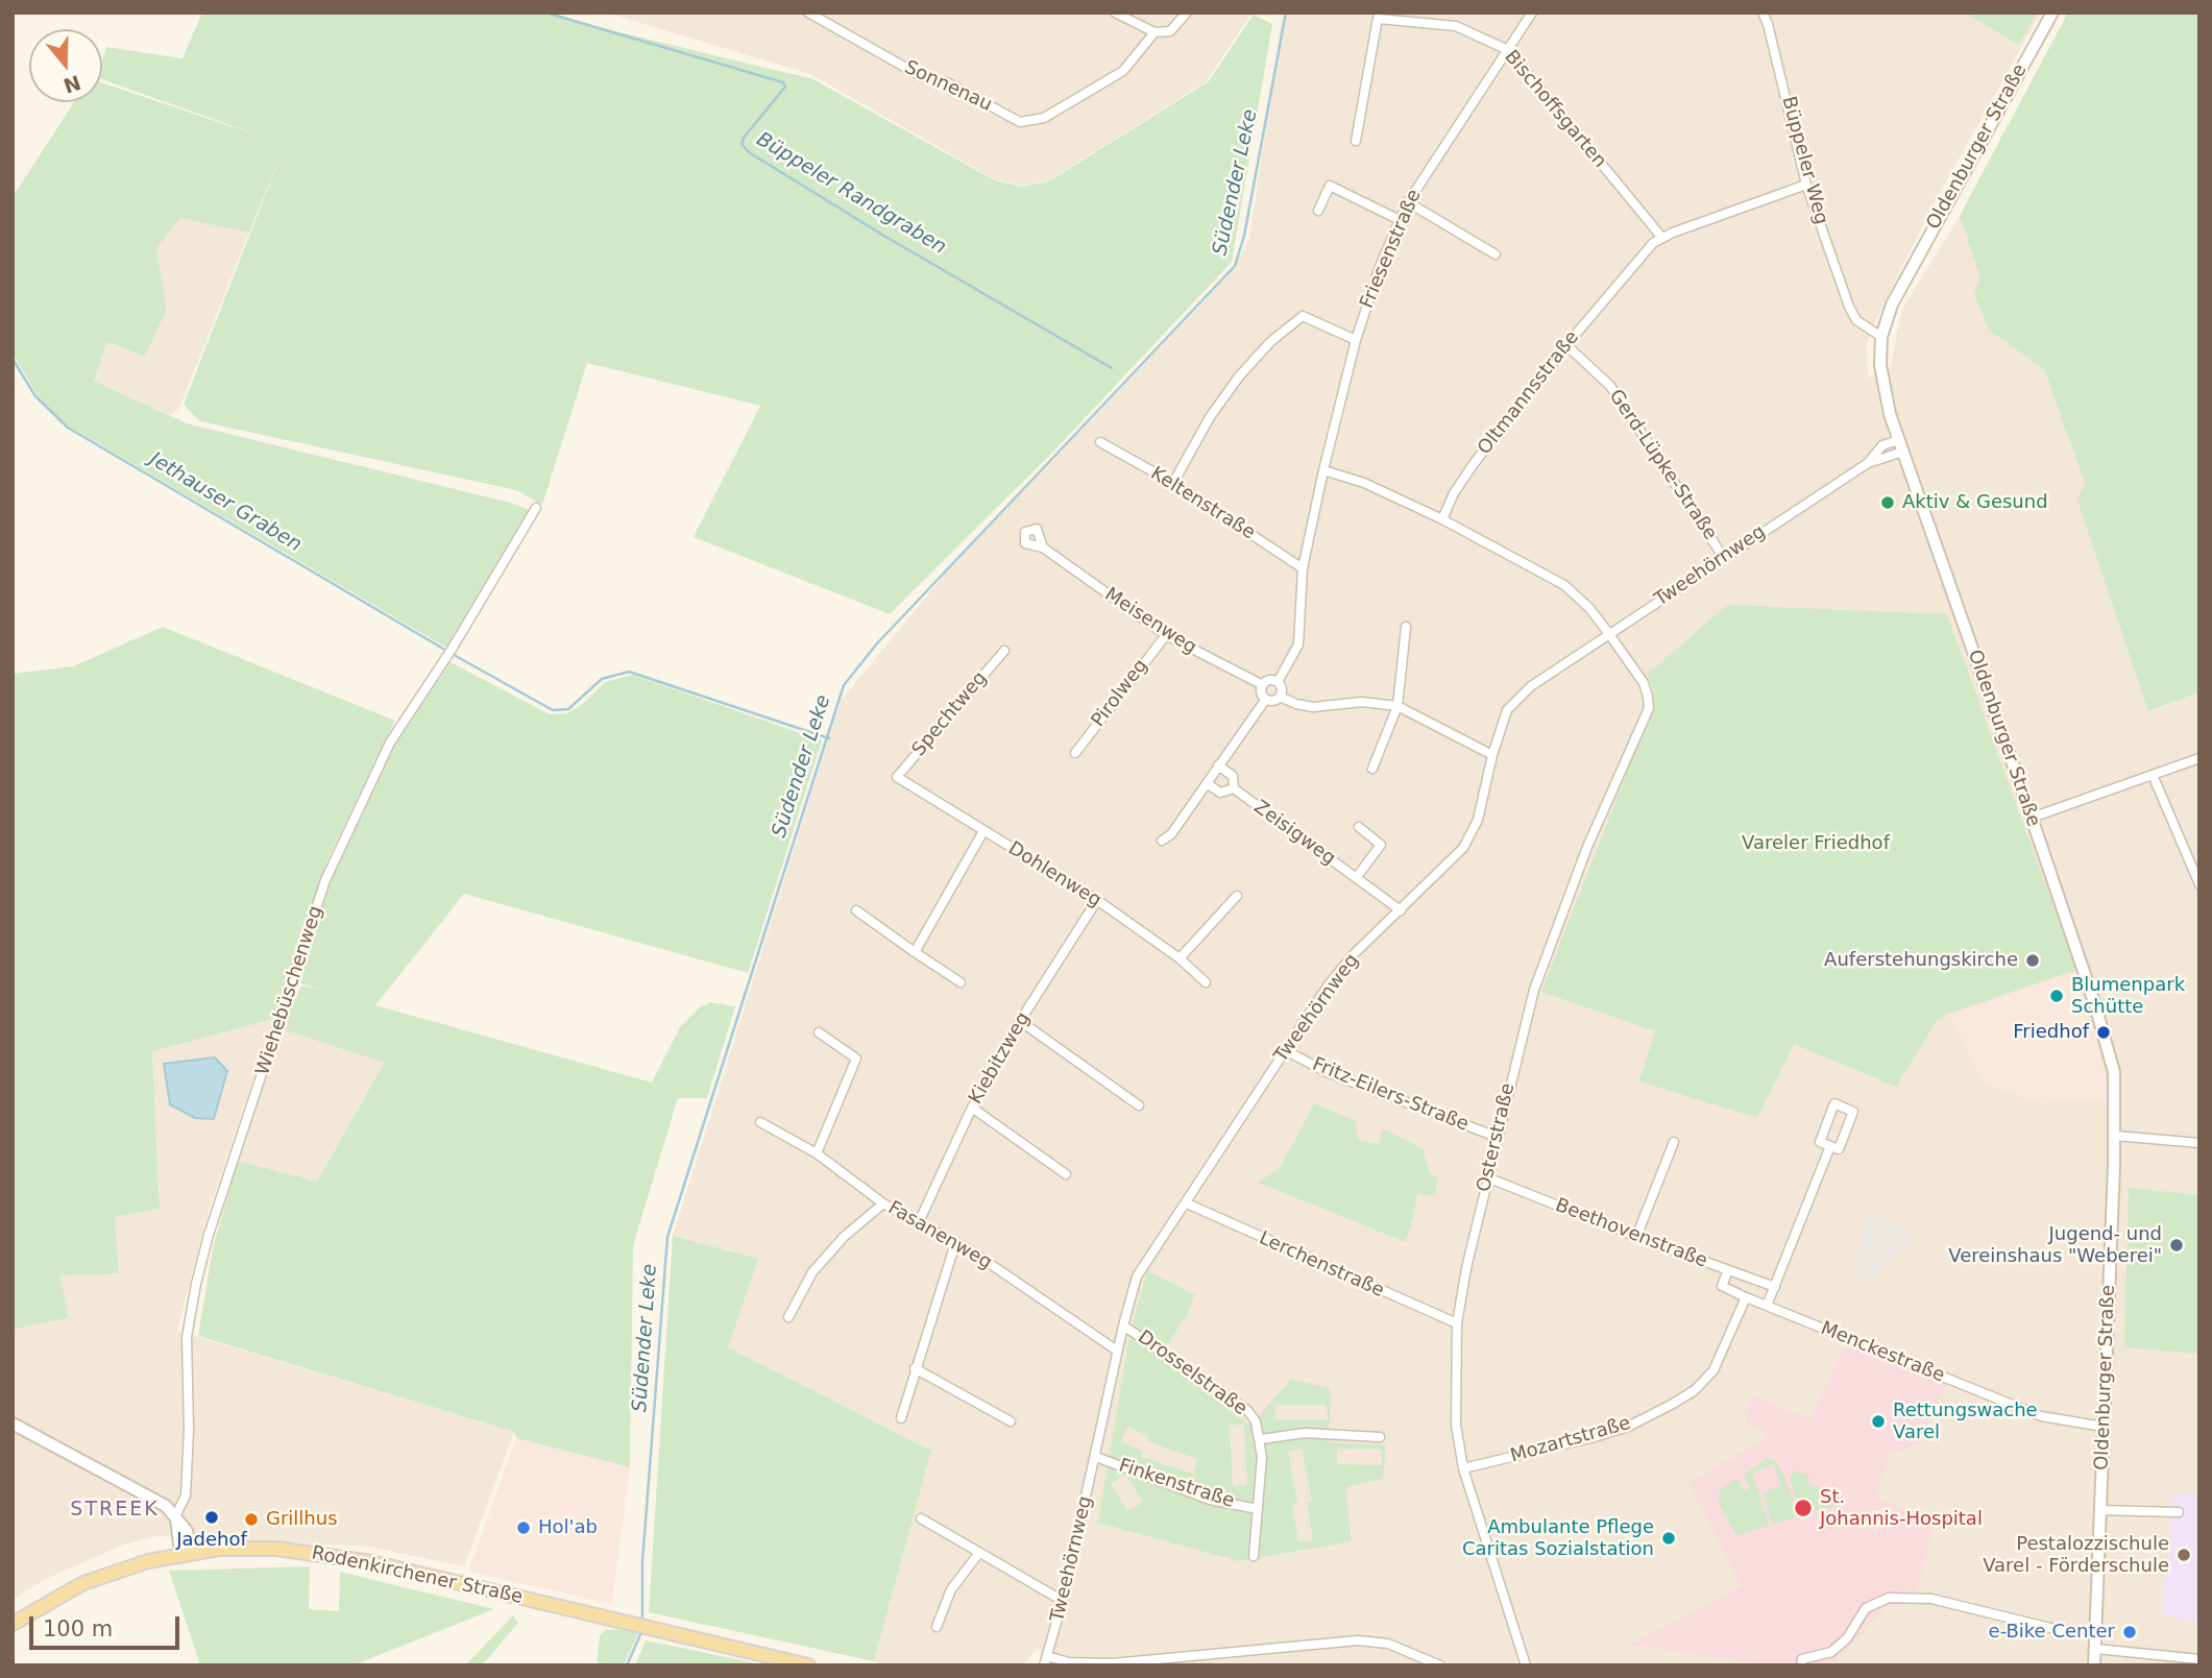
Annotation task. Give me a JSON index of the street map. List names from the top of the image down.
{
  "streets": {
    "main road": ["Oldenburger Straße", "Rodenkirchener Straße"],
    "street": [
      "Sonnenau",
      "Bischoffsgarten",
      "Büppeler Weg",
      "Friesenstraße",
      "Oltmannsstraße",
      "Gerd-Lüpke-Straße",
      "Keltenstraße",
      "Tweehörnweg",
      "Meisenweg",
      "Pirolweg",
      "Spechtweg",
      "Zeisigweg",
      "Dohlenweg",
      "Wiehebüschenweg",
      "Kiebitzweg",
      "Fritz-Eilers-Straße",
      "Osterstraße",
      "Beethovenstraße",
      "Fasanenweg",
      "Lerchenstraße",
      "Menckestraße",
      "Drosselstraße",
      "Mozartstraße",
      "Finkenstraße"
    ]
  },
  "crossings": [
    ["Bischoffsgarten", "Friesenstraße"],
    ["Bischoffsgarten", "Oltmannsstraße"],
    ["Oldenburger Straße", "Büppeler Weg"],
    ["Oldenburger Straße", "Tweehörnweg"],
    ["Oldenburger Straße", "Menckestraße"],
    ["Büppeler Weg", "Oltmannsstraße"],
    ["Friesenstraße", "Keltenstraße"],
    ["Friesenstraße", "Meisenweg"],
    ["Oltmannsstraße", "Gerd-Lüpke-Straße"],
    ["Gerd-Lüpke-Straße", "Tweehörnweg"],
    ["Tweehörnweg", "Zeisigweg"],
    ["Tweehörnweg", "Fritz-Eilers-Straße"],
    ["Tweehörnweg", "Osterstraße"],
    ["Tweehörnweg", "Fasanenweg"],
    ["Tweehörnweg", "Lerchenstraße"],
    ["Tweehörnweg", "Drosselstraße"],
    ["Tweehörnweg", "Finkenstraße"],
    ["Meisenweg", "Pirolweg"],
    ["Spechtweg", "Dohlenweg"],
    ["Dohlenweg", "Kiebitzweg"],
    ["Kiebitzweg", "Fasanenweg"],
    ["Fritz-Eilers-Straße", "Osterstraße"],
    ["Osterstraße", "Beethovenstraße"],
    ["Osterstraße", "Lerchenstraße"],
    ["Osterstraße", "Mozartstraße"],
    ["Beethovenstraße", "Menckestraße"],
    ["Menckestraße", "Mozartstraße"],
    ["Drosselstraße", "Finkenstraße"]
  ],
  "districts": ["STREEK"],
  "water": ["Südender Leke", "Büppeler Randgraben", "Jethauser Graben"],
  "parks": ["Vareler Friedhof"],
  "places": [
    "Aktiv & Gesund",
    "Auferstehungskirche",
    "Blumenpark Schütte",
    "Friedhof",
    "Jugend- und Vereinshaus \"Weberei\"",
    "Rettungswache Varel",
    "St. Johannis-Hospital",
    "Jadehof",
    "Grillhus",
    "Hol'ab",
    "Ambulante Pflege Caritas Sozialstation",
    "Pestalozzischule Varel - Förderschule",
    "e-Bike Center"
  ],
  "scale_bar": "100 m",
  "north": "bottom"
}
